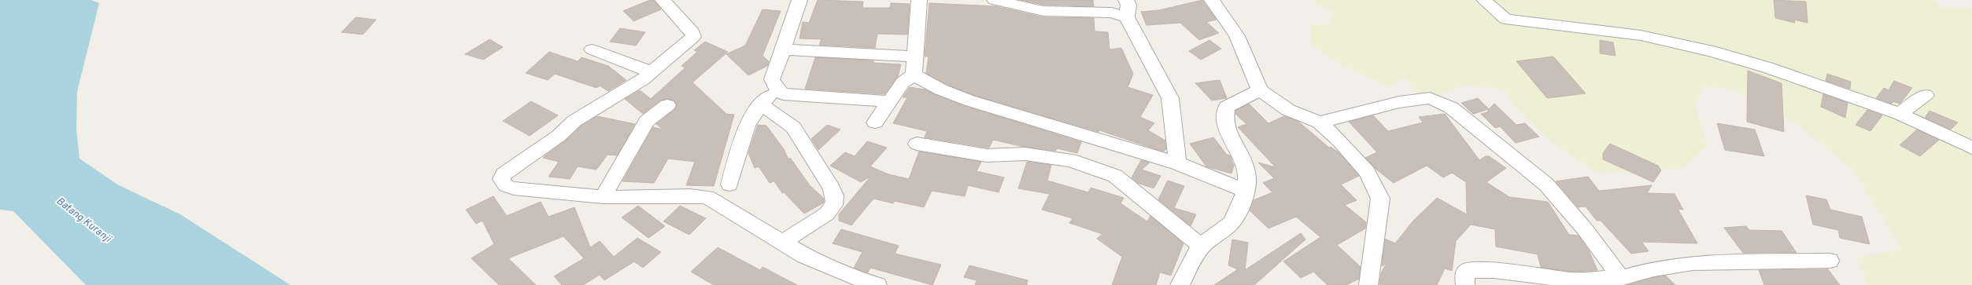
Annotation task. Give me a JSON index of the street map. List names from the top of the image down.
{
  "water": ["Batang Kuranji"]
}
